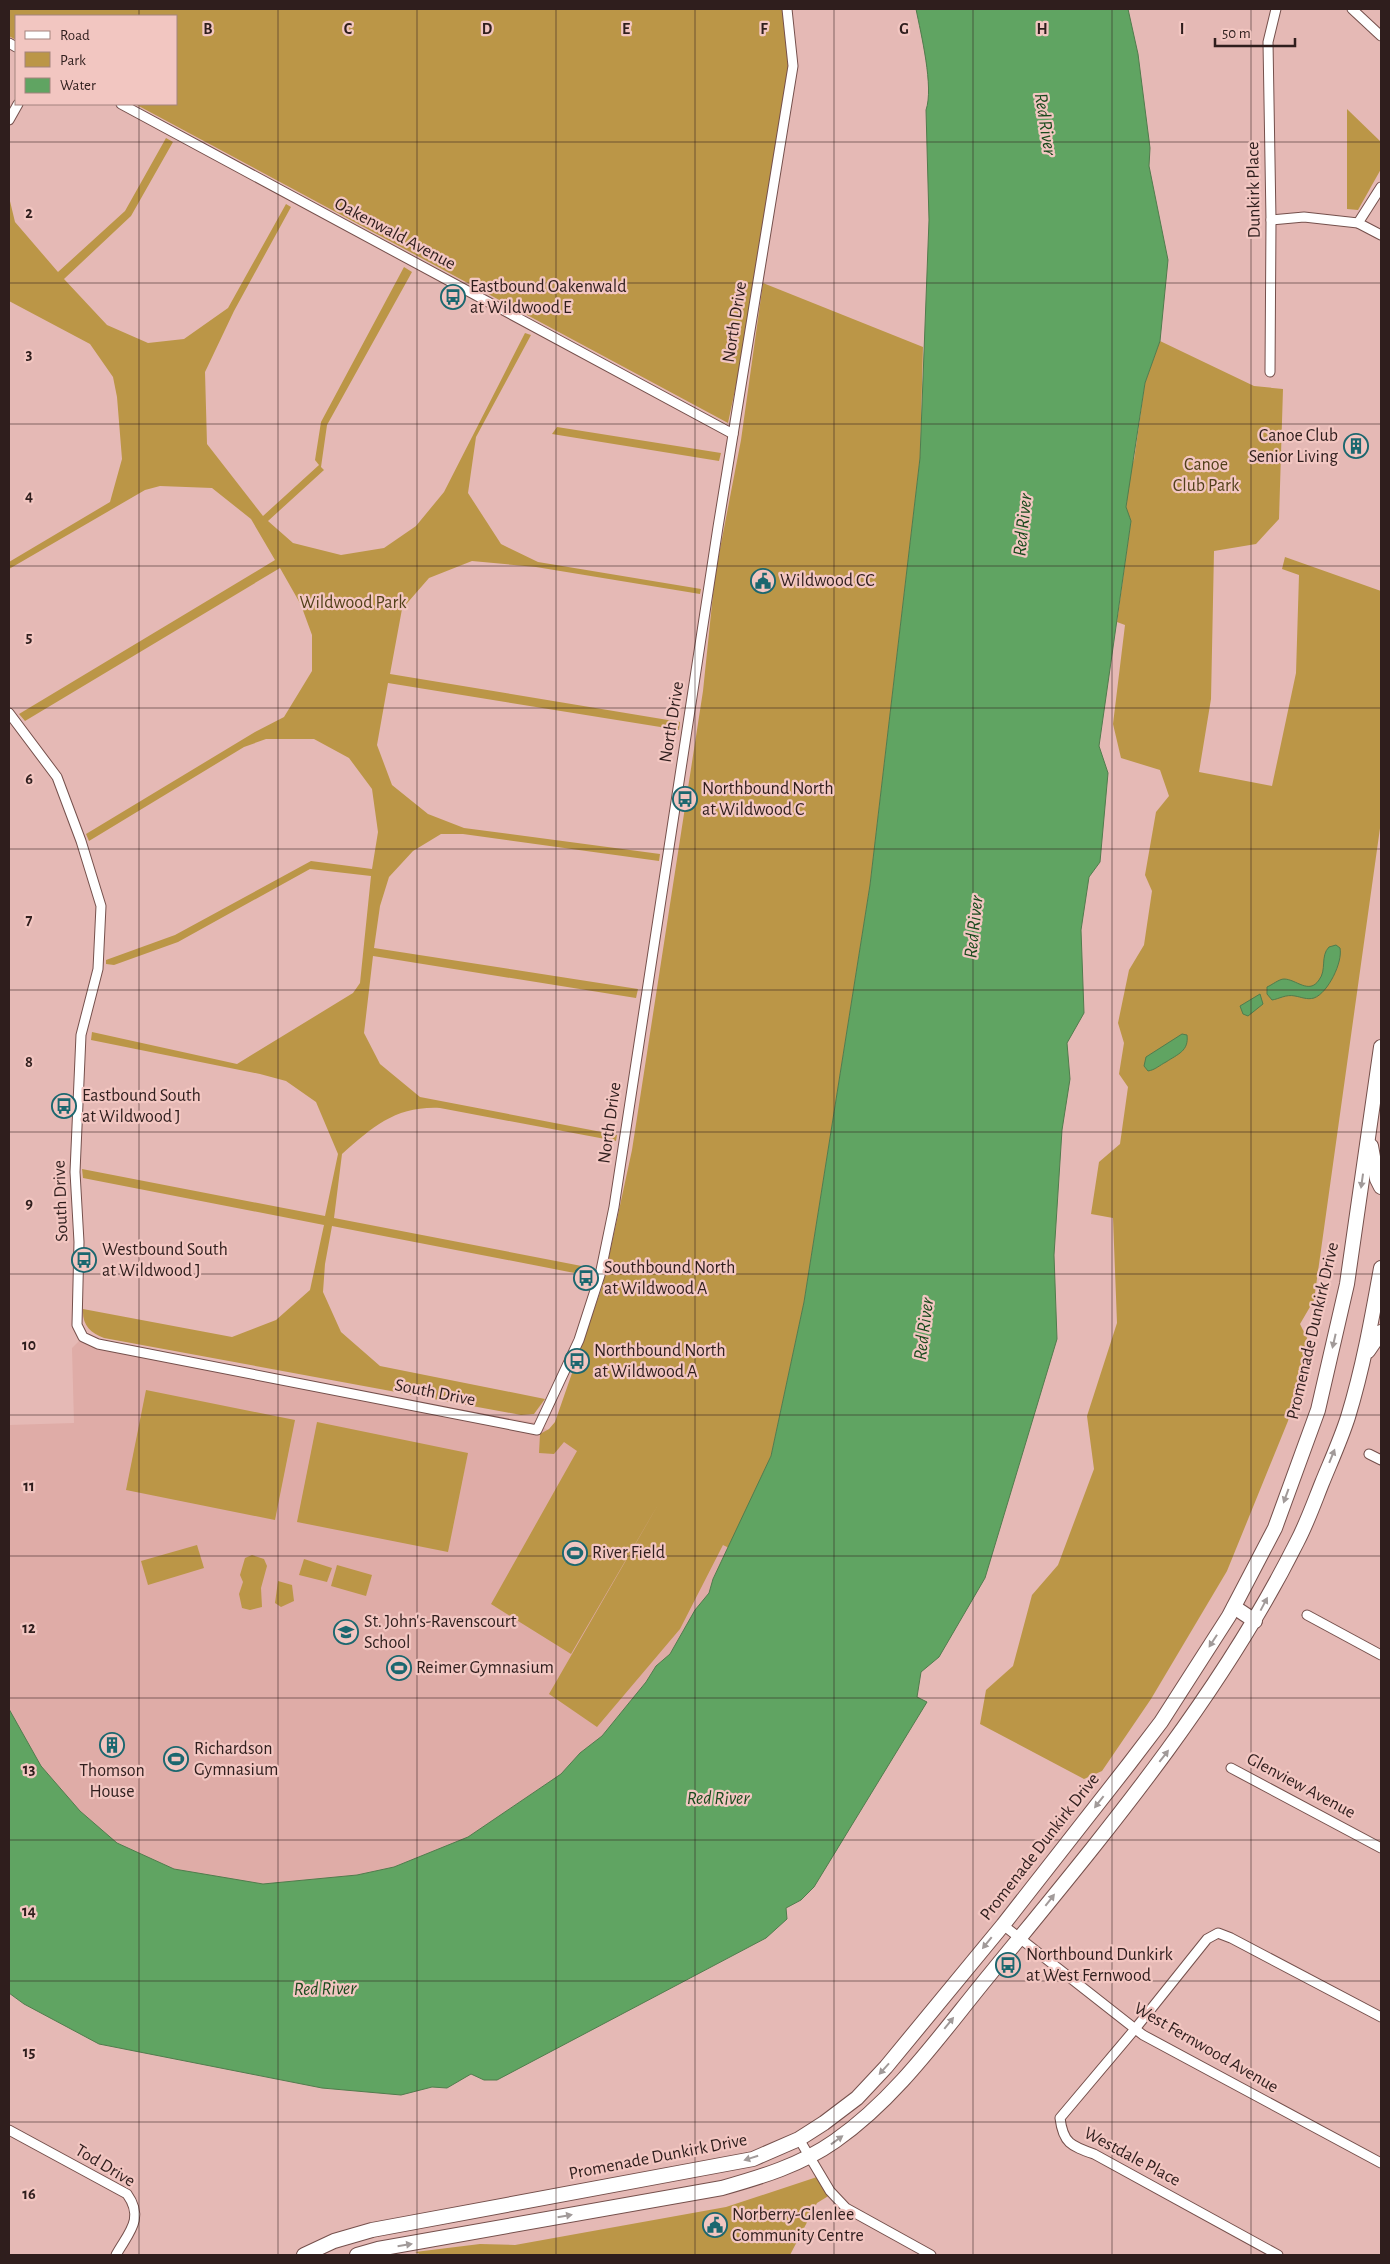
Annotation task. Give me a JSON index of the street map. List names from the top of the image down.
{
  "streets": {
    "main road": ["Promenade Dunkirk Drive"],
    "street": [
      "Dunkirk Place",
      "Oakenwald Avenue",
      "North Drive",
      "South Drive",
      "Glenview Avenue",
      "West Fernwood Avenue",
      "Westdale Place",
      "Tod Drive"
    ]
  },
  "crossings": [
    ["Oakenwald Avenue", "North Drive"],
    ["North Drive", "South Drive"],
    ["Promenade Dunkirk Drive", "West Fernwood Avenue"],
    ["West Fernwood Avenue", "Westdale Place"]
  ],
  "water": ["Red River"],
  "parks": ["Canoe Club Park", "Wildwood Park"],
  "places": {
    "bus stop": [
      "Eastbound Oakenwald at Wildwood E",
      "Northbound North at Wildwood C",
      "Eastbound South at Wildwood J",
      "Westbound South at Wildwood J",
      "Southbound North at Wildwood A",
      "Northbound North at Wildwood A",
      "Northbound Dunkirk at West Fernwood"
    ],
    "building": ["Canoe Club Senior Living", "Thomson House"],
    "public building": ["Wildwood CC", "Norberry-Glenlee Community Centre"],
    "sports": ["River Field", "Reimer Gymnasium", "Richardson Gymnasium"],
    "school or university": ["St. John's-Ravenscourt School"]
  },
  "legend": ["Road", "Park", "Water"],
  "scale_bar": "50 m",
  "grid": {
    "columns": [
      "B",
      "C",
      "D",
      "E",
      "F",
      "G",
      "H",
      "I"
    ],
    "rows": [
      "2",
      "3",
      "4",
      "5",
      "6",
      "7",
      "8",
      "9",
      "10",
      "11",
      "12",
      "13",
      "14",
      "15",
      "16"
    ]
  }
}
